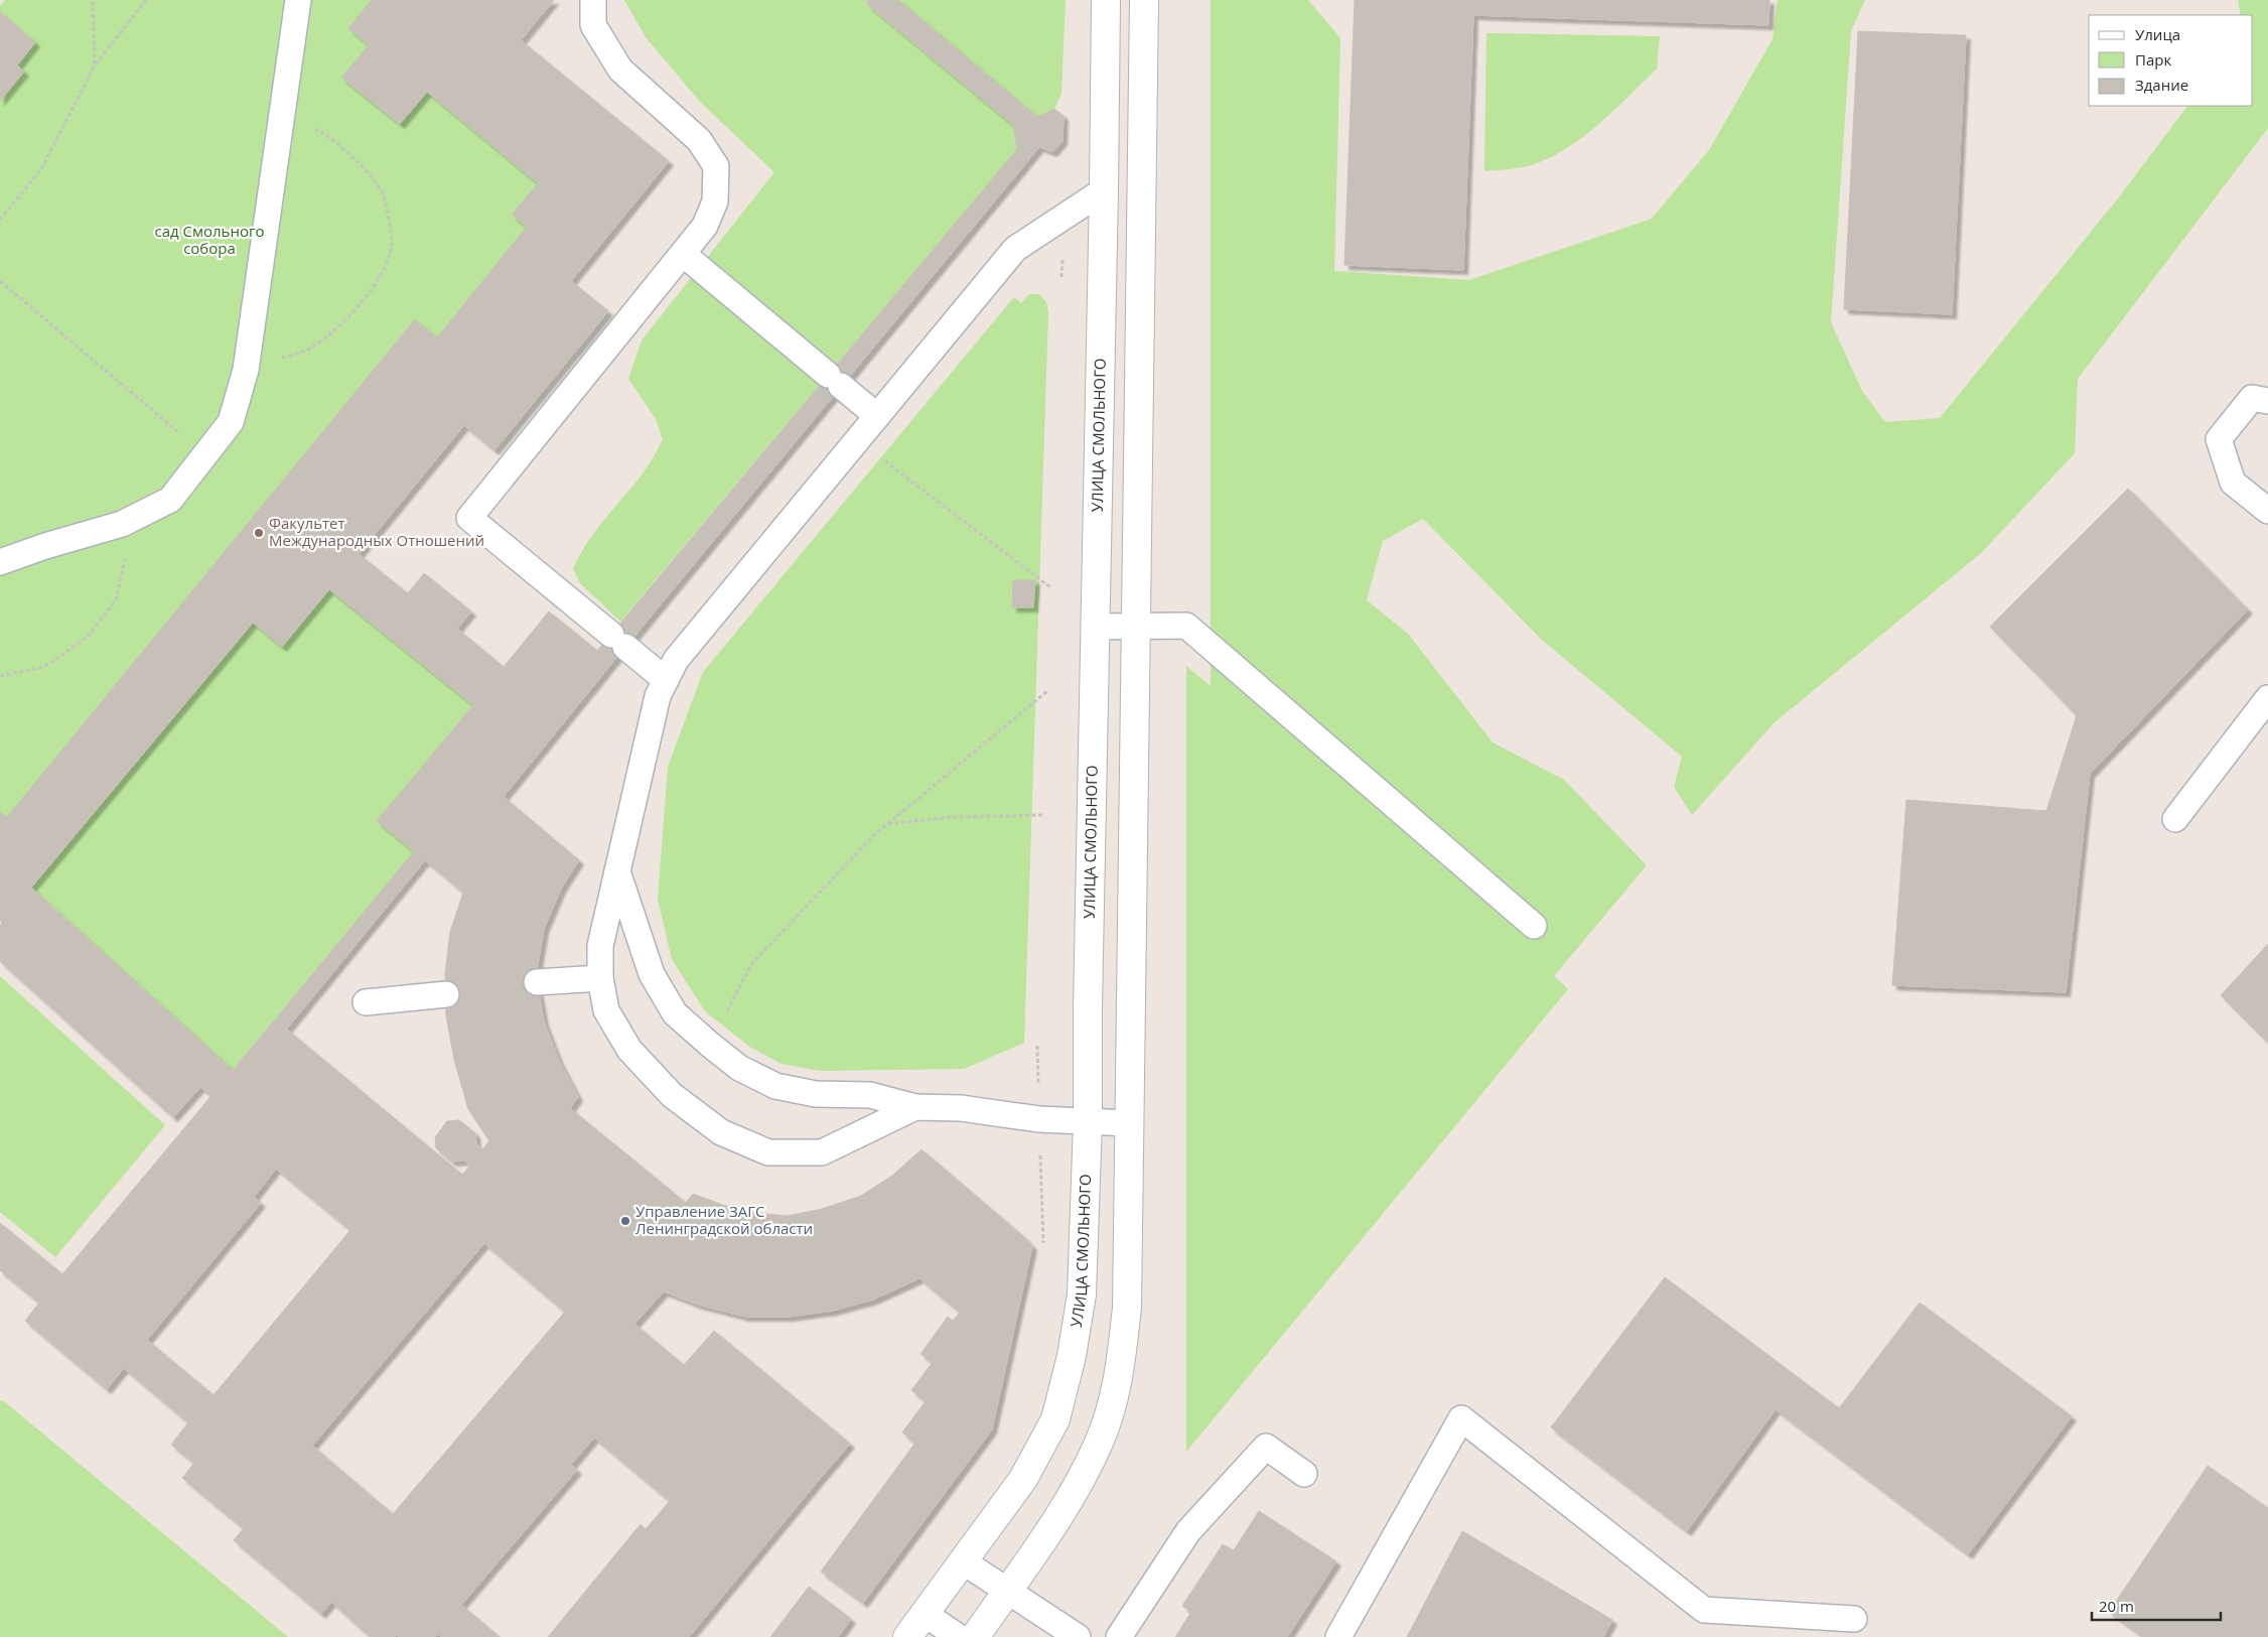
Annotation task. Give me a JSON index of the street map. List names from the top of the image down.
{
  "streets": {
    "street": ["УЛИЦА СМОЛЬНОГО"]
  },
  "parks": ["сад Смольного собора"],
  "places": ["Факультет Международных Отношений", "Управление ЗАГС Ленинградской области"],
  "legend": ["Улица", "Парк", "Здание"],
  "scale_bar": "20 m"
}
